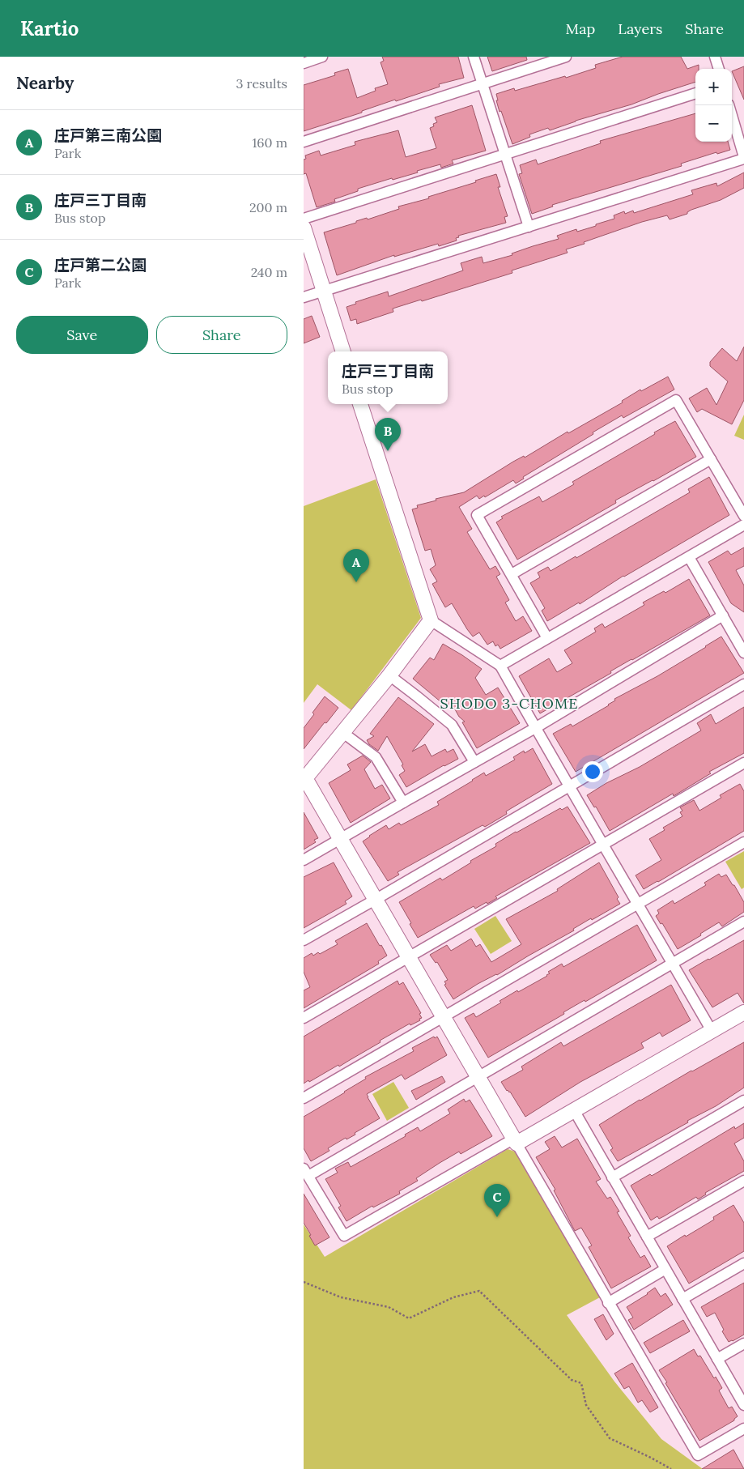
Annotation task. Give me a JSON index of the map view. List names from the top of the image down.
{
  "districts": ["SHODO 3-CHOME"],
  "page": {
    "header": "Kartio",
    "nav": ["Map", "Layers", "Share"],
    "heading": ["Nearby", "3 results"],
    "map_buttons": ["+", "−"],
    "list": [
      {
        "mark": "A",
        "name": "庄戸第三南公園",
        "note": "Park",
        "value": "160 m"
      },
      {
        "mark": "B",
        "name": "庄戸三丁目南",
        "note": "Bus stop",
        "value": "200 m"
      },
      {
        "mark": "C",
        "name": "庄戸第二公園",
        "note": "Park",
        "value": "240 m"
      }
    ],
    "buttons": ["Save", "Share"],
    "popup": ["庄戸三丁目南", "Bus stop"],
    "pins": ["B", "A", "C"]
  }
}
